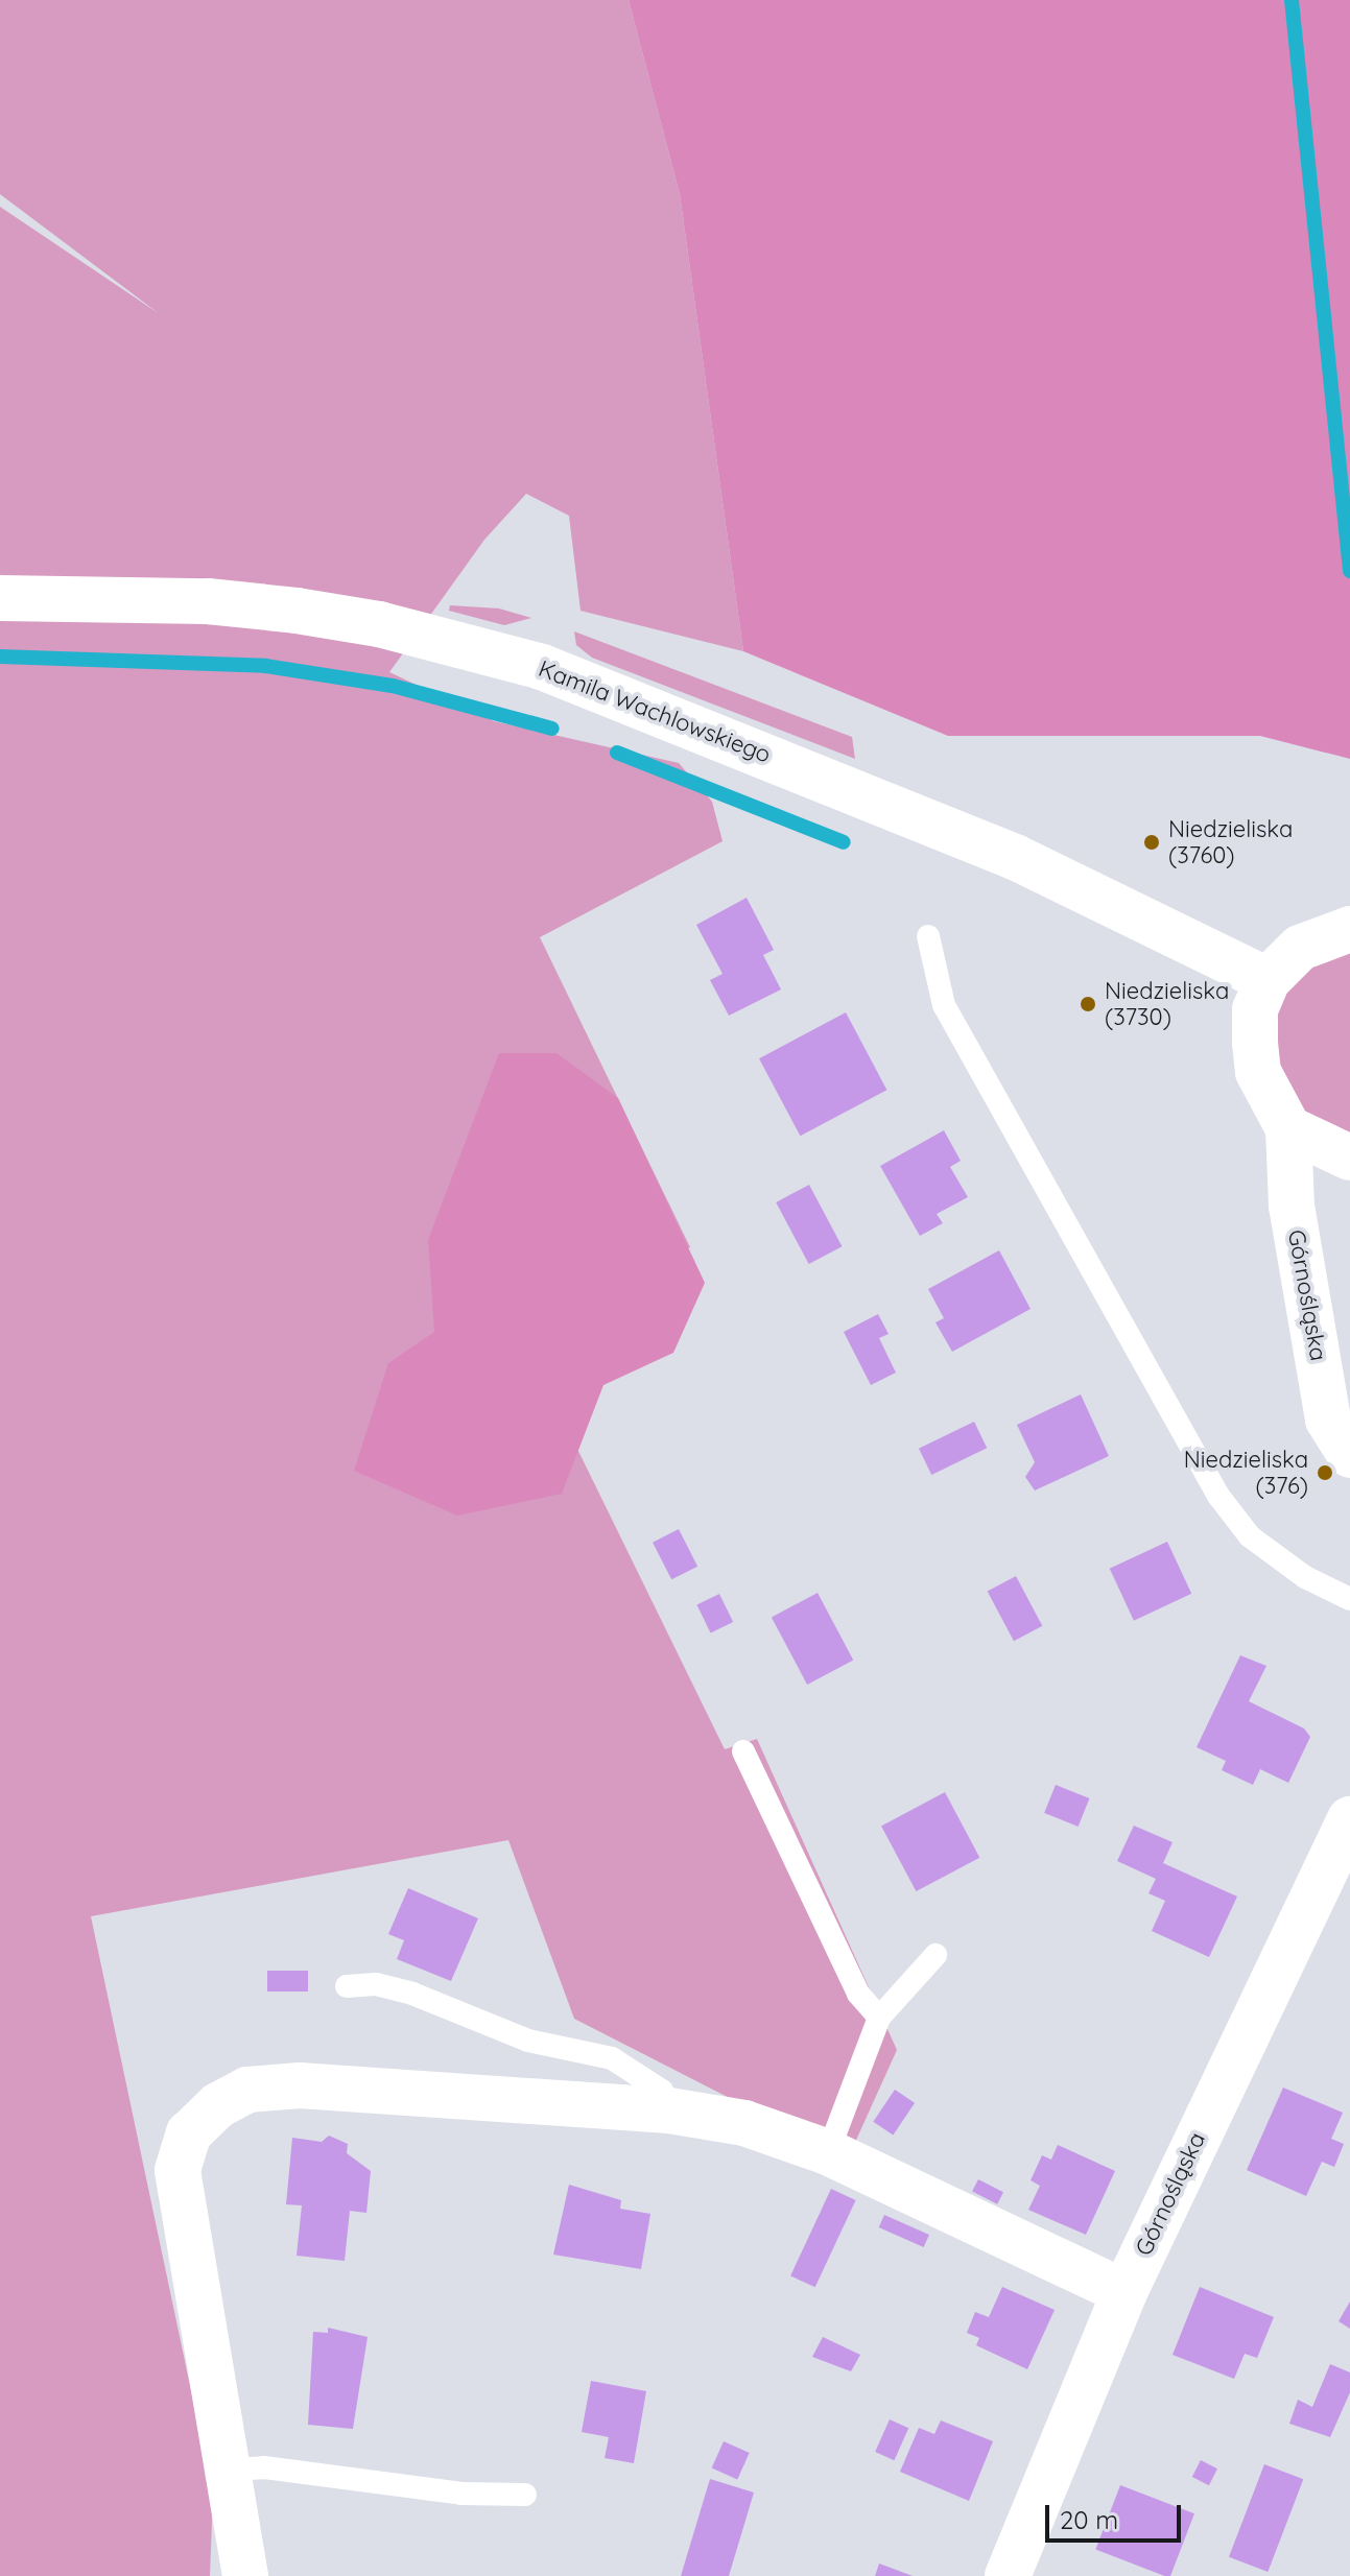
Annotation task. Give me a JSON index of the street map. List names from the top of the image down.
{
  "streets": {
    "street": ["Kamila Wachlowskiego", "Górnośląska"]
  },
  "places": ["Niedzieliska (3760)", "Niedzieliska (3730)", "Niedzieliska (376)"],
  "scale_bar": "20 m"
}
